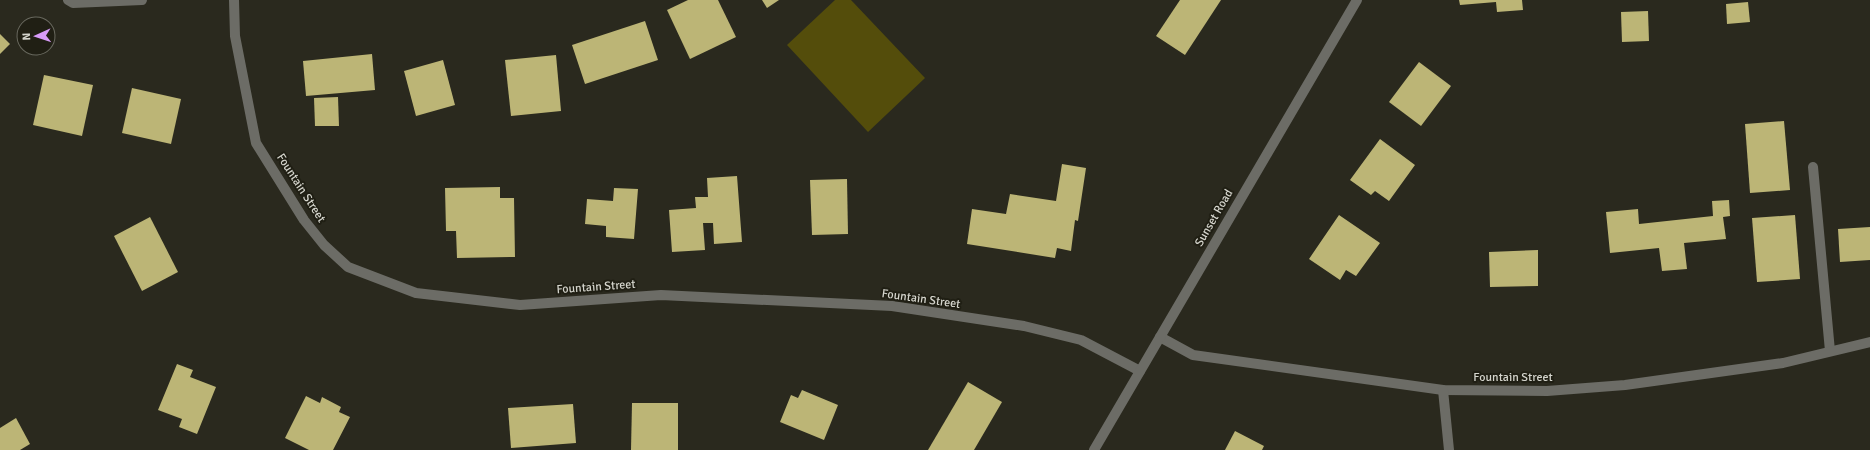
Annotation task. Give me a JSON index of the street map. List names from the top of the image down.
{
  "streets": {
    "street": ["Fountain Street", "Sunset Road"]
  },
  "crossings": [
    ["Fountain Street", "Sunset Road"]
  ],
  "north": "left"
}
